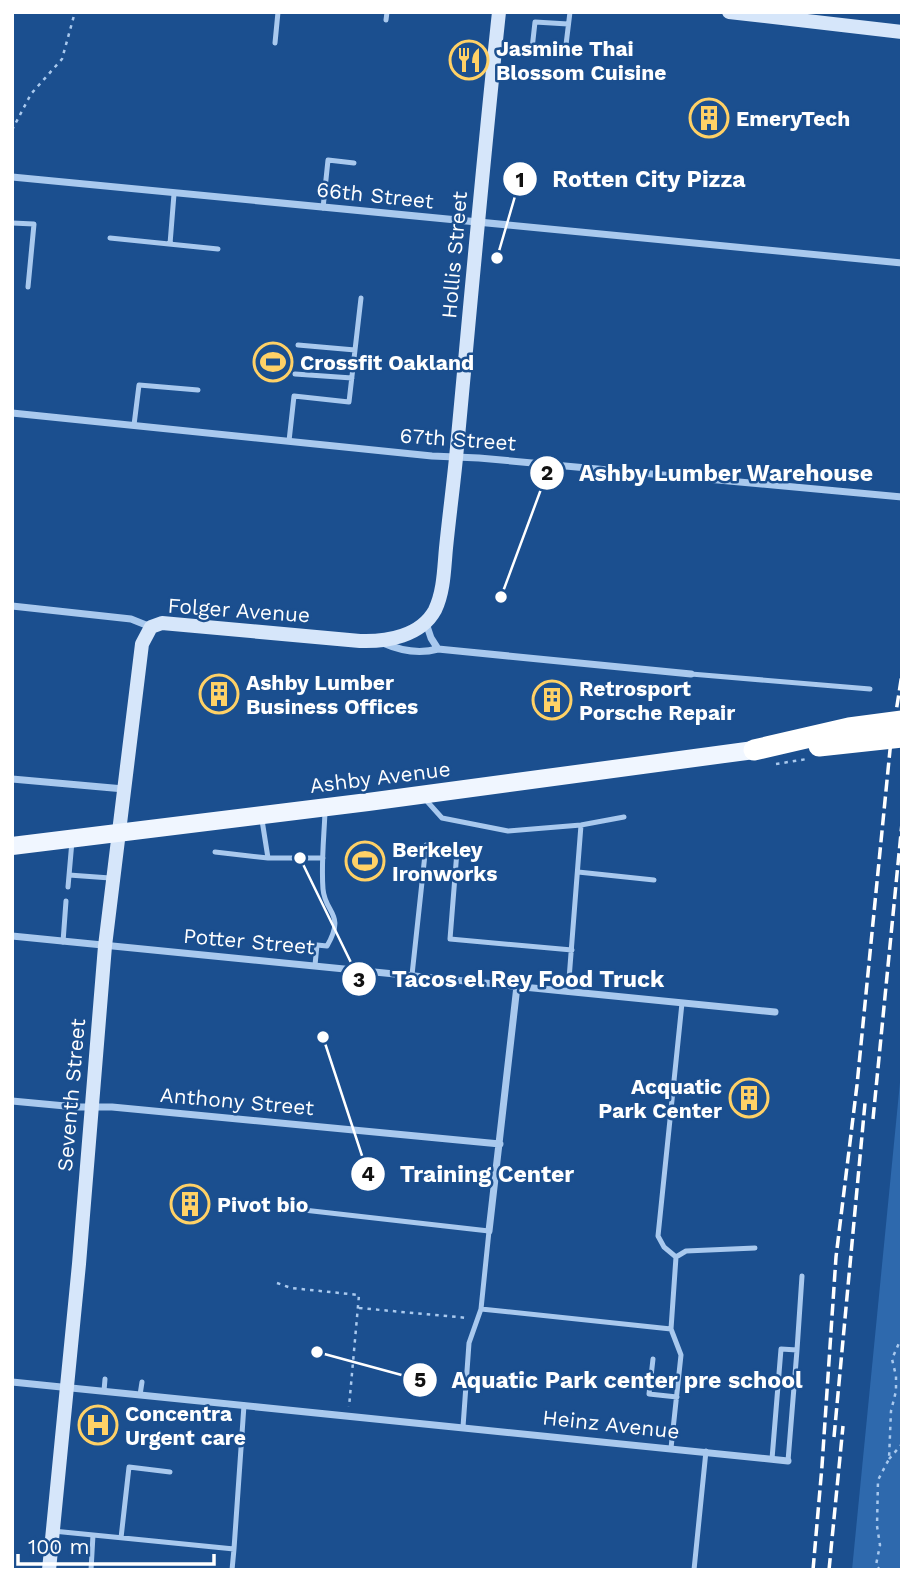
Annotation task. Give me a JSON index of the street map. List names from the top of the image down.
{
  "streets": {
    "main road": ["Ashby Avenue"],
    "street": [
      "66th Street",
      "Hollis Street",
      "67th Street",
      "Folger Avenue",
      "Potter Street",
      "Seventh Street",
      "Anthony Street",
      "Heinz Avenue"
    ]
  },
  "crossings": [
    ["66th Street", "Hollis Street"],
    ["Hollis Street", "67th Street"],
    ["Hollis Street", "Folger Avenue"],
    ["Folger Avenue", "Seventh Street"],
    ["Ashby Avenue", "Seventh Street"],
    ["Potter Street", "Seventh Street"],
    ["Seventh Street", "Anthony Street"],
    ["Seventh Street", "Heinz Avenue"]
  ],
  "places": {
    "restaurant": ["Jasmine Thai Blossom Cuisine"],
    "building": [
      "EmeryTech",
      "Ashby Lumber Business Offices",
      "Retrosport Porsche Repair",
      "Acquatic Park Center",
      "Pivot bio"
    ],
    "other": [
      "Rotten City Pizza",
      "Ashby Lumber Warehouse",
      "Tacos el Rey Food Truck",
      "Training Center",
      "Aquatic Park center pre school"
    ],
    "sports": ["Crossfit Oakland", "Berkeley Ironworks"],
    "hospital": ["Concentra Urgent care"]
  },
  "scale_bar": "100 m"
}
